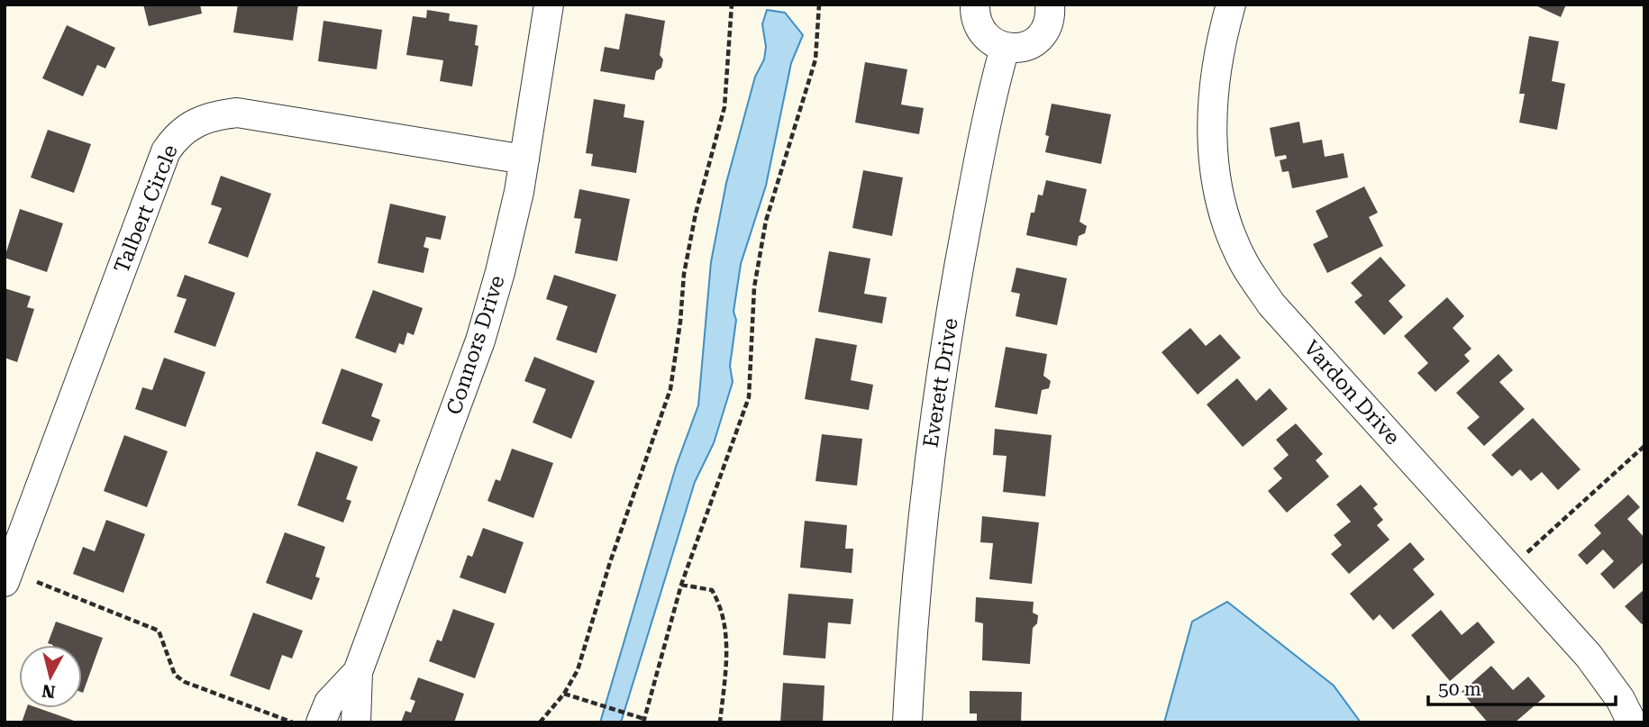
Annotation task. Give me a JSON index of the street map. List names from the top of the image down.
{
  "streets": {
    "street": [
      "Talbert Circle",
      "Connors Drive",
      "Everett Drive",
      "Vardon Drive"
    ]
  },
  "crossings": [
    ["Talbert Circle", "Connors Drive"]
  ],
  "scale_bar": "50 m",
  "north": "bottom"
}
